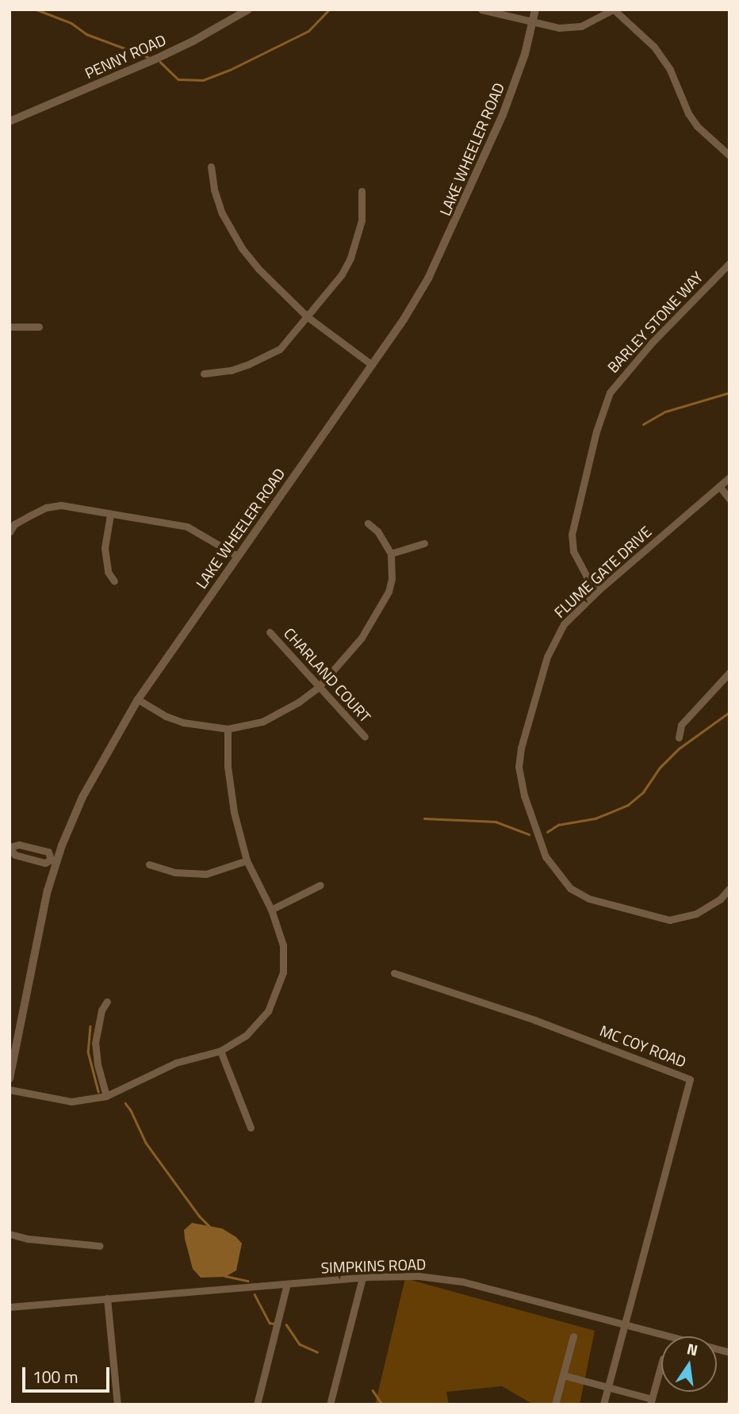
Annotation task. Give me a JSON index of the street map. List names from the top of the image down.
{
  "streets": {
    "street": [
      "PENNY ROAD",
      "LAKE WHEELER ROAD",
      "BARLEY STONE WAY",
      "FLUME GATE DRIVE",
      "CHARLAND COURT",
      "MC COY ROAD",
      "SIMPKINS ROAD"
    ]
  },
  "crossings": [
    ["BARLEY STONE WAY", "FLUME GATE DRIVE"],
    ["MC COY ROAD", "SIMPKINS ROAD"]
  ],
  "scale_bar": "100 m",
  "north": "top"
}
